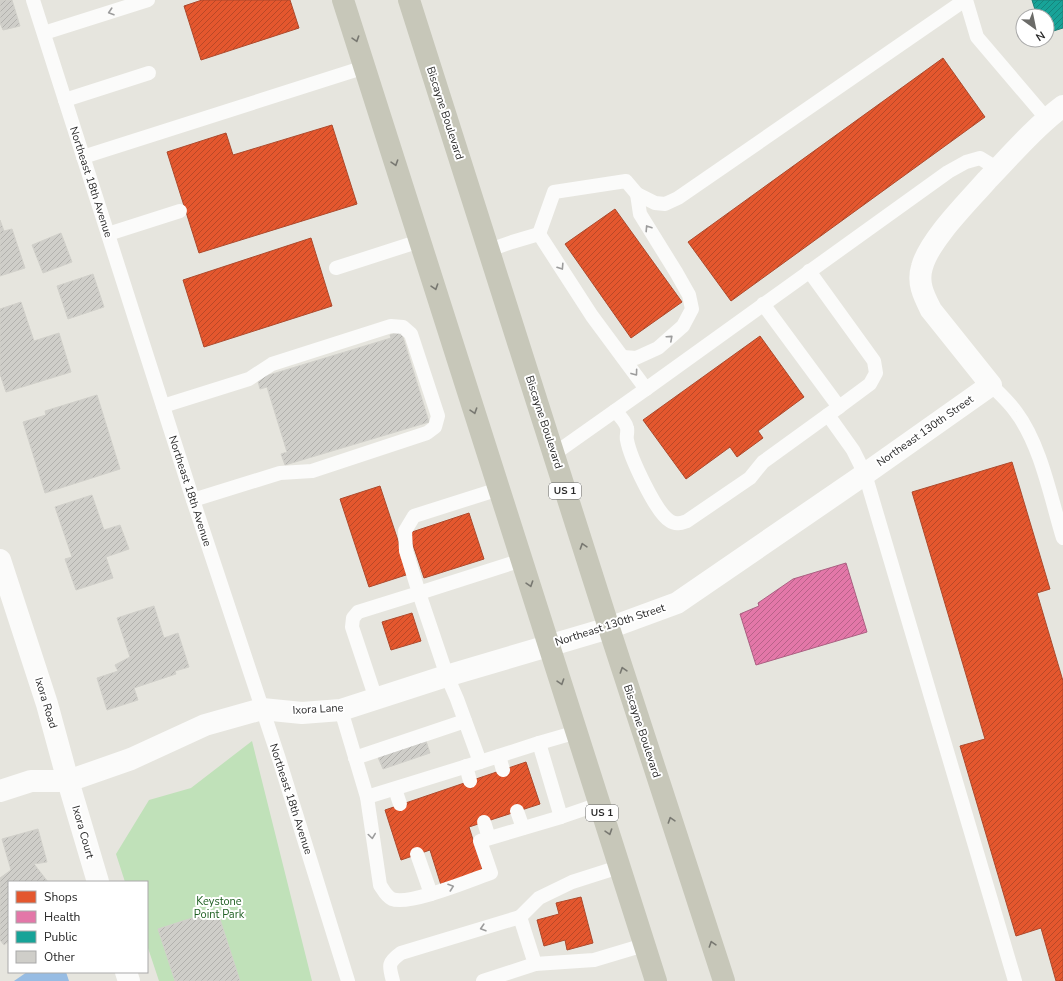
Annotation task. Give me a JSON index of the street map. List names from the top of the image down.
{
  "streets": {
    "main road": ["Biscayne Boulevard", "US 1"],
    "street": [
      "Northeast 130th Street",
      "Ixora Road",
      "Ixora Lane",
      "Ixora Court"
    ],
    "lane": ["Northeast 18th Avenue"]
  },
  "crossings": [
    ["Biscayne Boulevard", "Northeast 130th Street"],
    ["Northeast 18th Avenue", "Ixora Lane"],
    ["Northeast 130th Street", "US 1"],
    ["Northeast 130th Street", "Ixora Lane"],
    ["US 1", "Ixora Lane"],
    ["Ixora Road", "Ixora Lane"],
    ["Ixora Road", "Ixora Court"],
    ["Ixora Lane", "Ixora Court"]
  ],
  "parks": ["Keystone Point Park"],
  "legend": [
    "Shops",
    "Health",
    "Public",
    "Other"
  ],
  "north": "bottom right"
}
